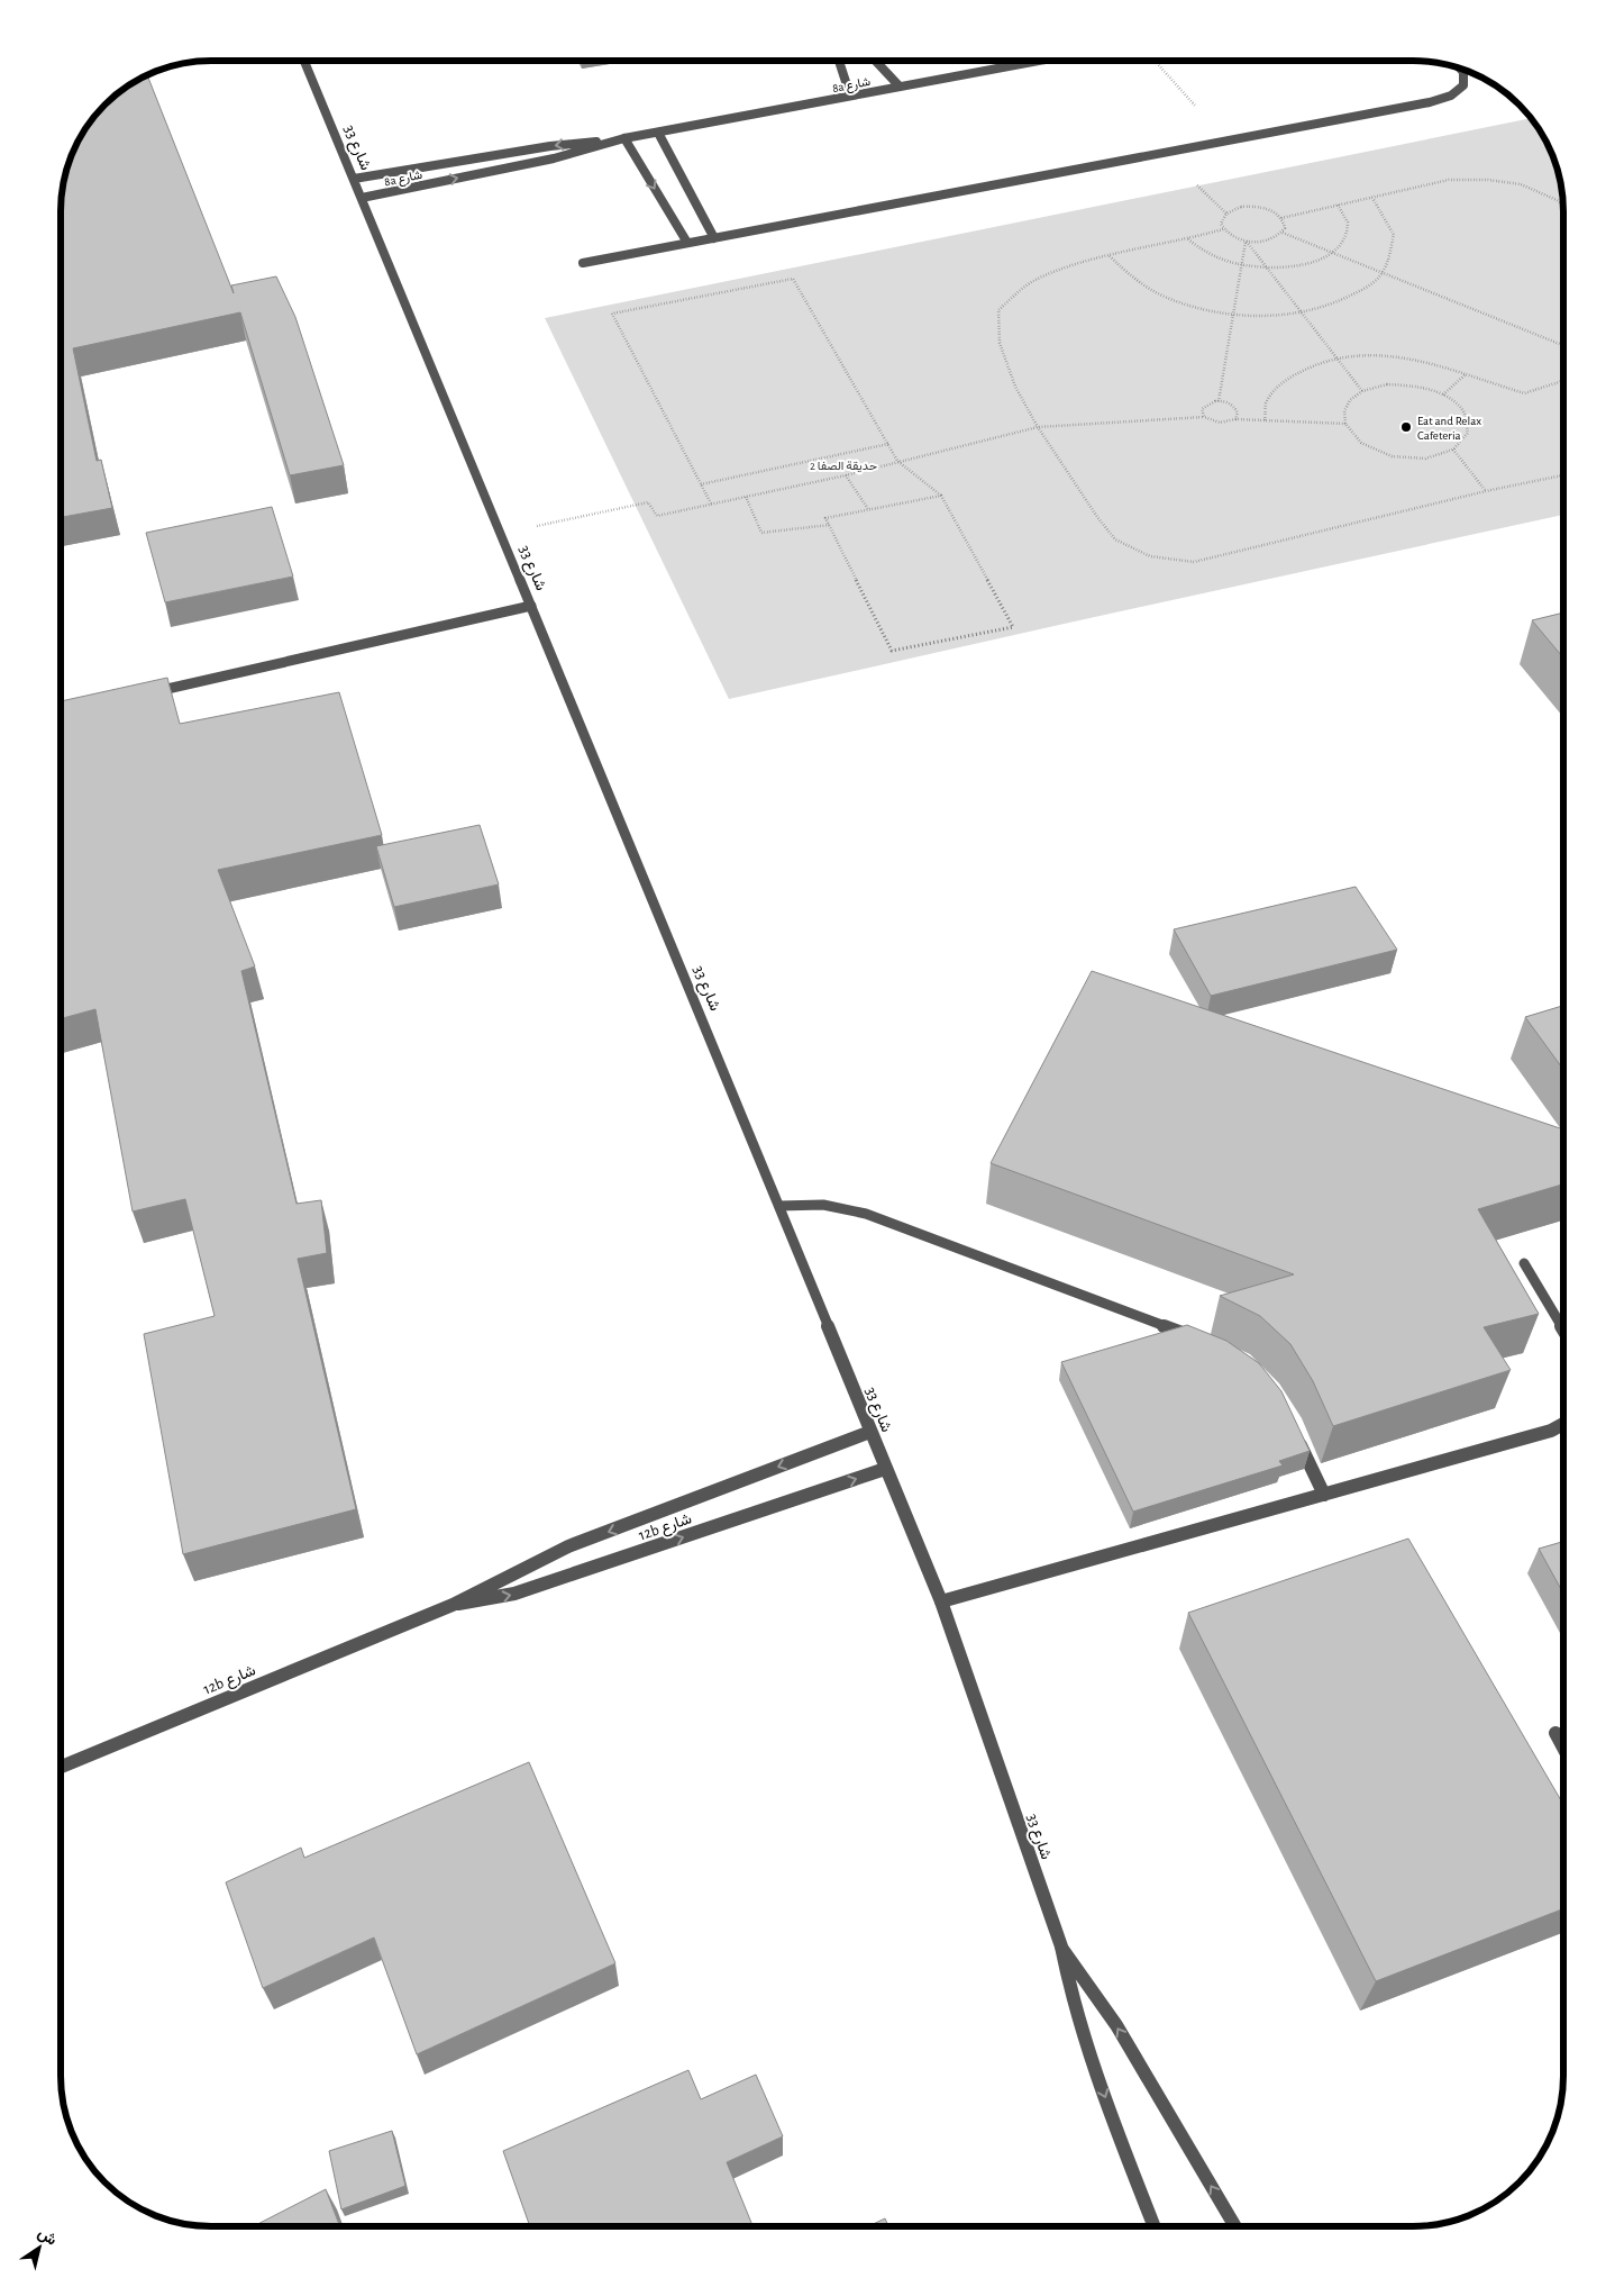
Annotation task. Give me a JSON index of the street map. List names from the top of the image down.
{
  "streets": {
    "street": ["8a شارع", "شارع 33", "12b شارع"]
  },
  "crossings": [
    ["8a شارع", "شارع 33"],
    ["شارع 33", "12b شارع"]
  ],
  "parks": ["حديقة الصفا 2"],
  "places": ["Eat and Relax Cafeteria"],
  "north": "top right"
}
